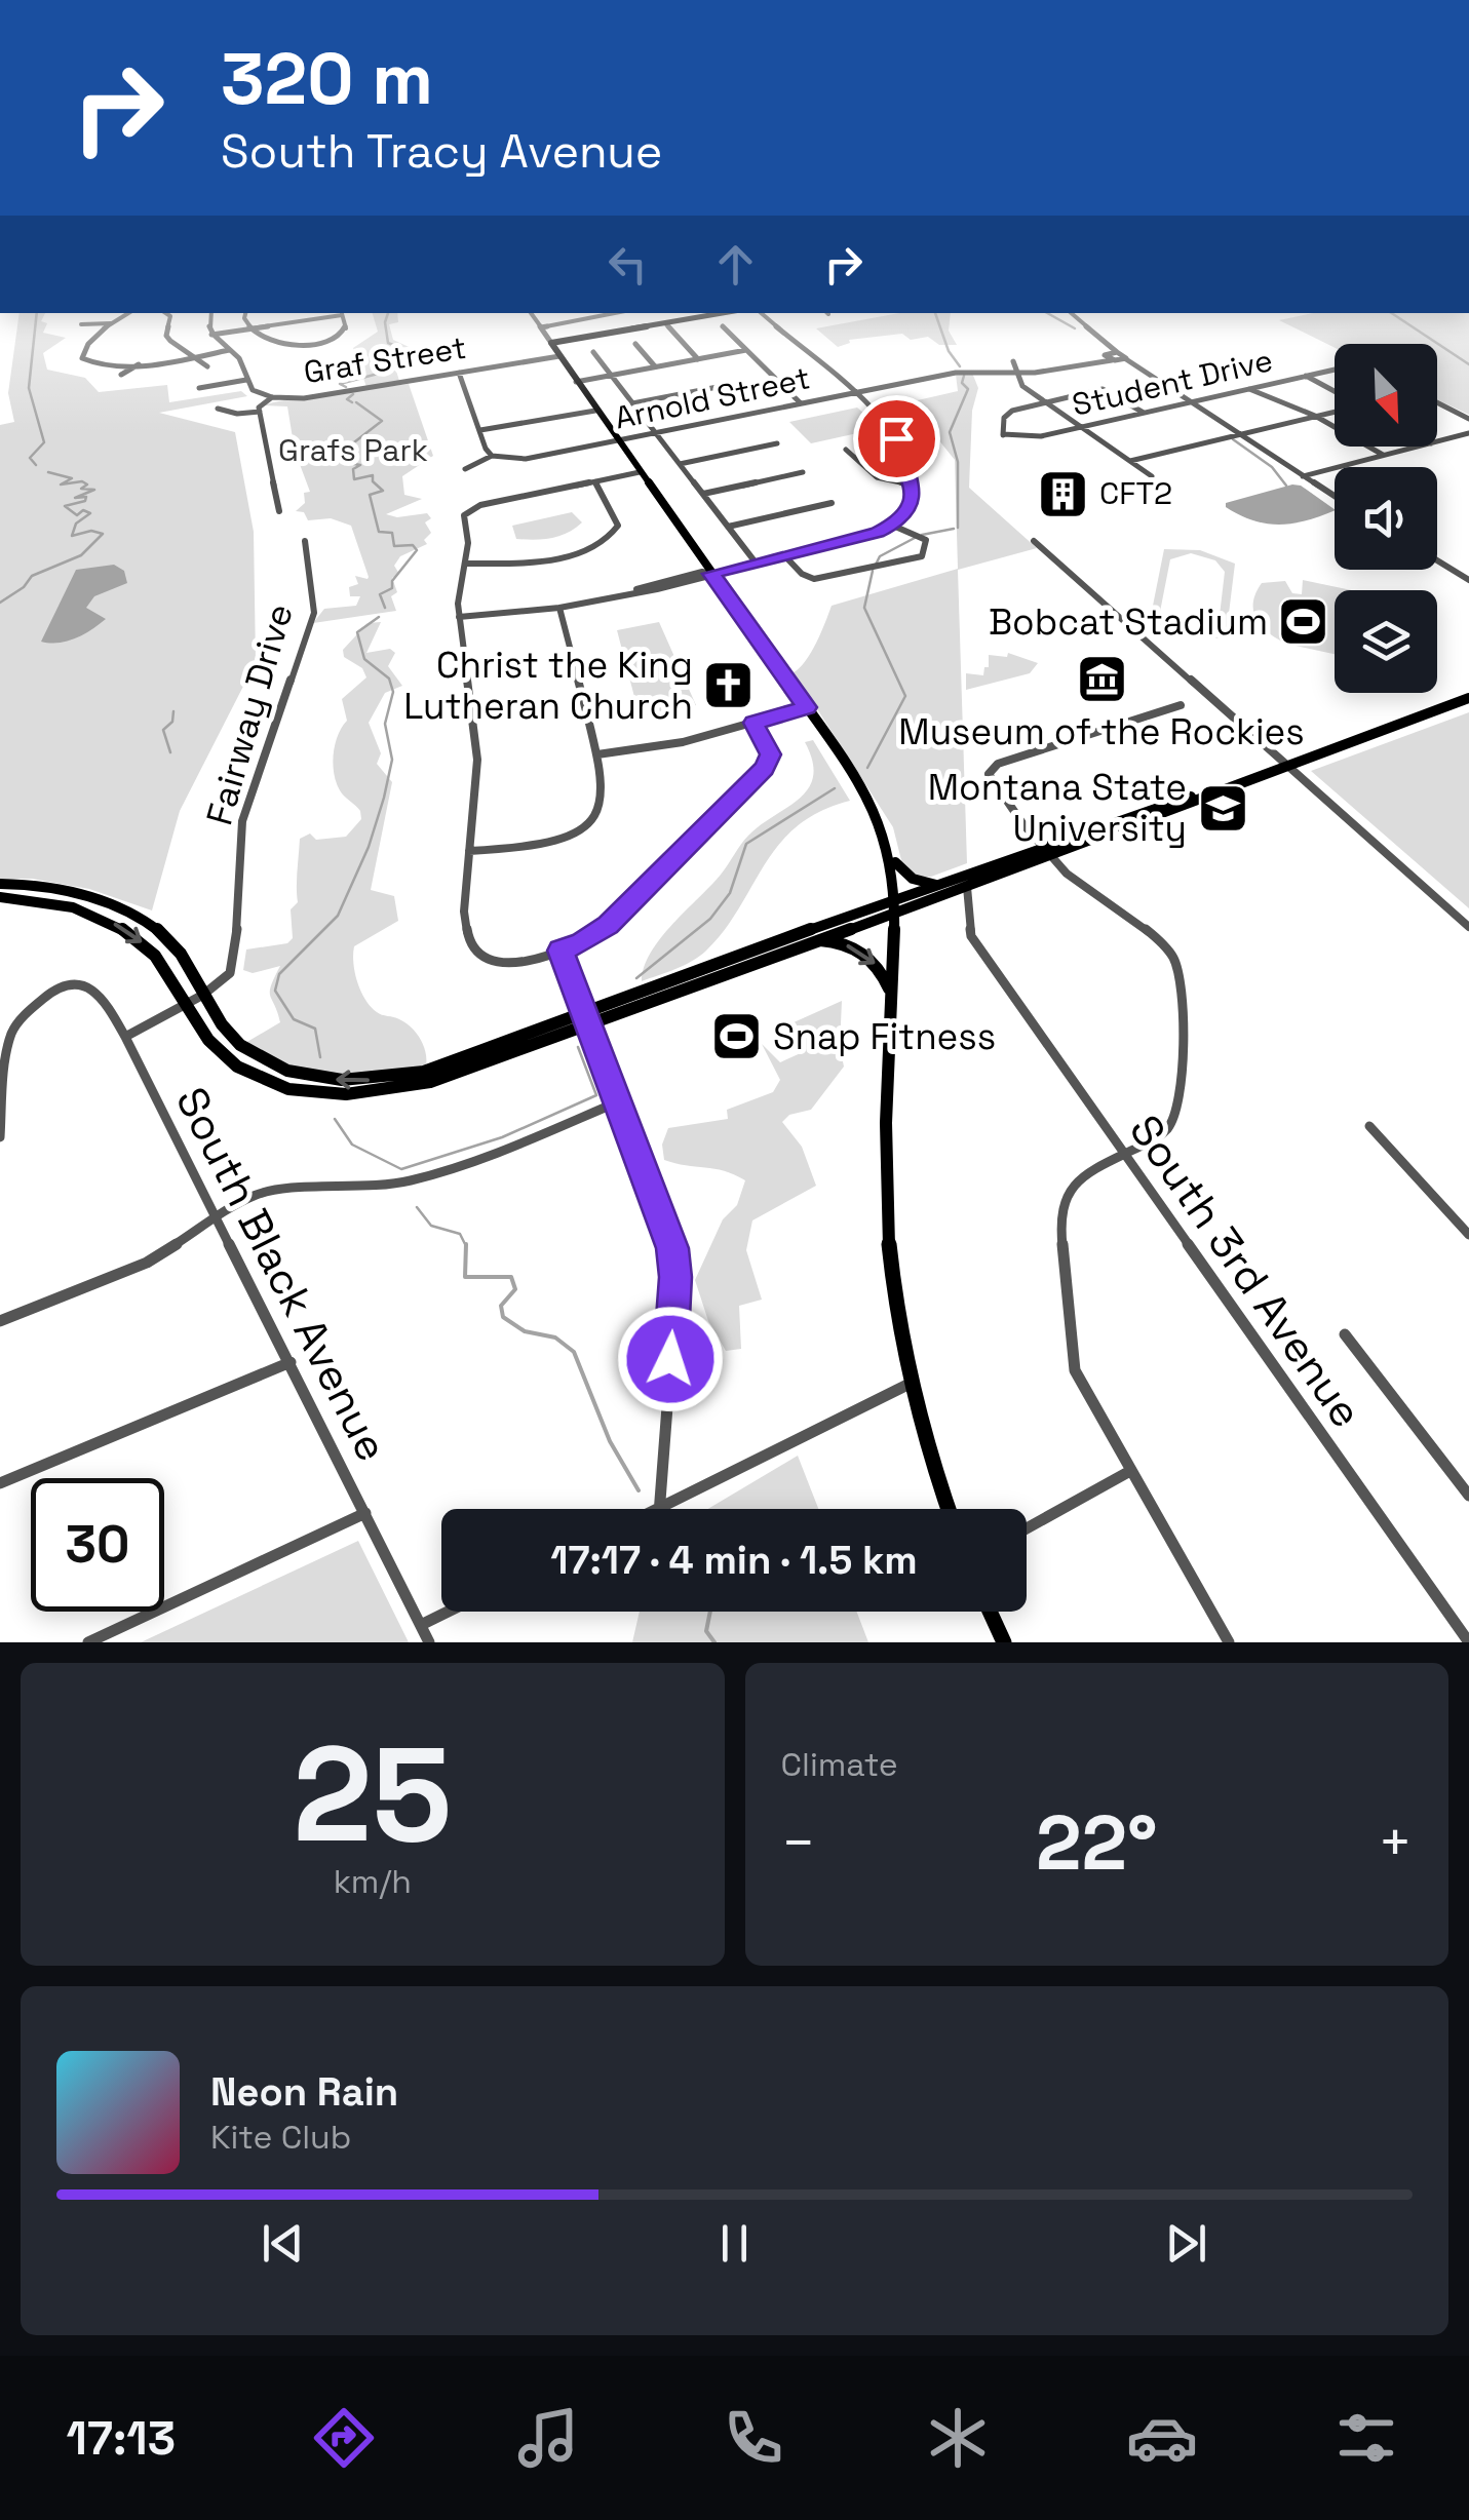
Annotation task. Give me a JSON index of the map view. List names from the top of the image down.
{
  "streets": {
    "street": [
      "Graf Street",
      "Student Drive",
      "Arnold Street",
      "Fairway Drive",
      "South 3rd Avenue",
      "South Black Avenue"
    ]
  },
  "crossings": [
    ["Fairway Drive", "South Black Avenue"]
  ],
  "parks": ["Grafs Park"],
  "places": {
    "building": ["CFT2"],
    "sports": ["Bobcat Stadium", "Snap Fitness"],
    "museum": ["Museum of the Rockies"],
    "church": ["Christ the King Lutheran Church"],
    "school or university": ["Montana State University"]
  },
  "north": "bottom right",
  "page": {
    "turn": ["320 m", "South Tracy Avenue"],
    "limit": "30",
    "trip": "17:17 · 4 min · 1.5 km",
    "tile": [
      ["25", "km/h"],
      "Climate"
    ],
    "heat": ["−", "22°", "+"],
    "song": ["Neon Rain", "Kite Club"],
    "tabs": "17:13"
  }
}
